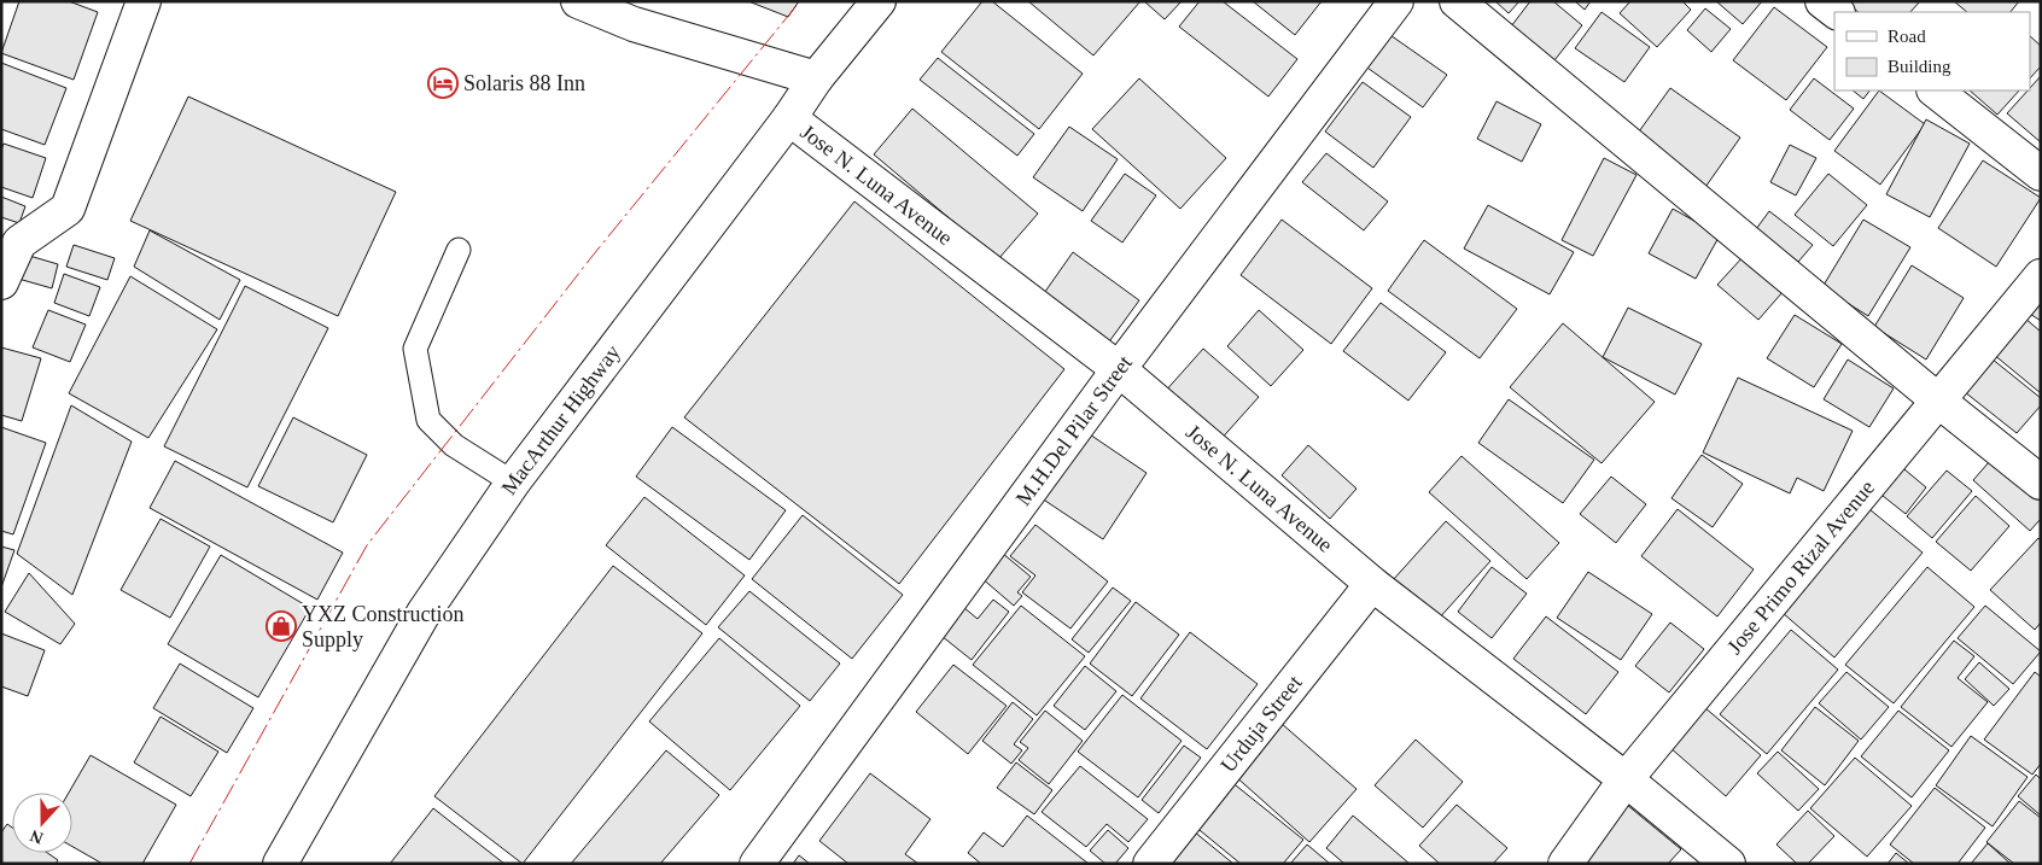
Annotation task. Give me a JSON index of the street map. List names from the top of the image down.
{
  "streets": {
    "main road": [
      "Jose N. Luna Avenue",
      "MacArthur Highway",
      "M.H.Del Pilar Street",
      "Jose Primo Rizal Avenue",
      "Urduja Street"
    ]
  },
  "crossings": [
    ["Jose N. Luna Avenue", "MacArthur Highway"],
    ["Jose N. Luna Avenue", "M.H.Del Pilar Street"],
    ["Jose N. Luna Avenue", "Jose Primo Rizal Avenue"],
    ["Jose N. Luna Avenue", "Urduja Street"]
  ],
  "places": {
    "hotel": ["Solaris 88 Inn"],
    "shop": ["YXZ Construction Supply"]
  },
  "legend": ["Road", "Building"],
  "north": "bottom"
}
